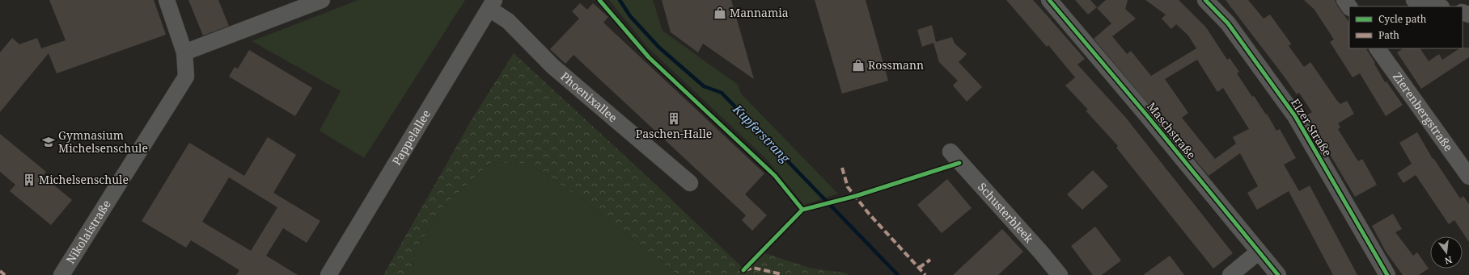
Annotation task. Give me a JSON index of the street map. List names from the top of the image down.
{
  "streets": {
    "street": [
      "Phoenixallee",
      "Zierenbergstraße",
      "Elzer Straße",
      "Maschstraße",
      "Pappelallee",
      "Schusterbleek",
      "Nikolaistraße"
    ]
  },
  "crossings": [
    ["Phoenixallee", "Pappelallee"]
  ],
  "water": ["Kupferstrang"],
  "places": {
    "shop": ["Mannamia", "Rossmann"],
    "building": ["Paschen-Halle", "Michelsenschule"],
    "school or university": ["Gymnasium Michelsenschule"]
  },
  "legend": ["Cycle path", "Path"],
  "north": "bottom"
}
